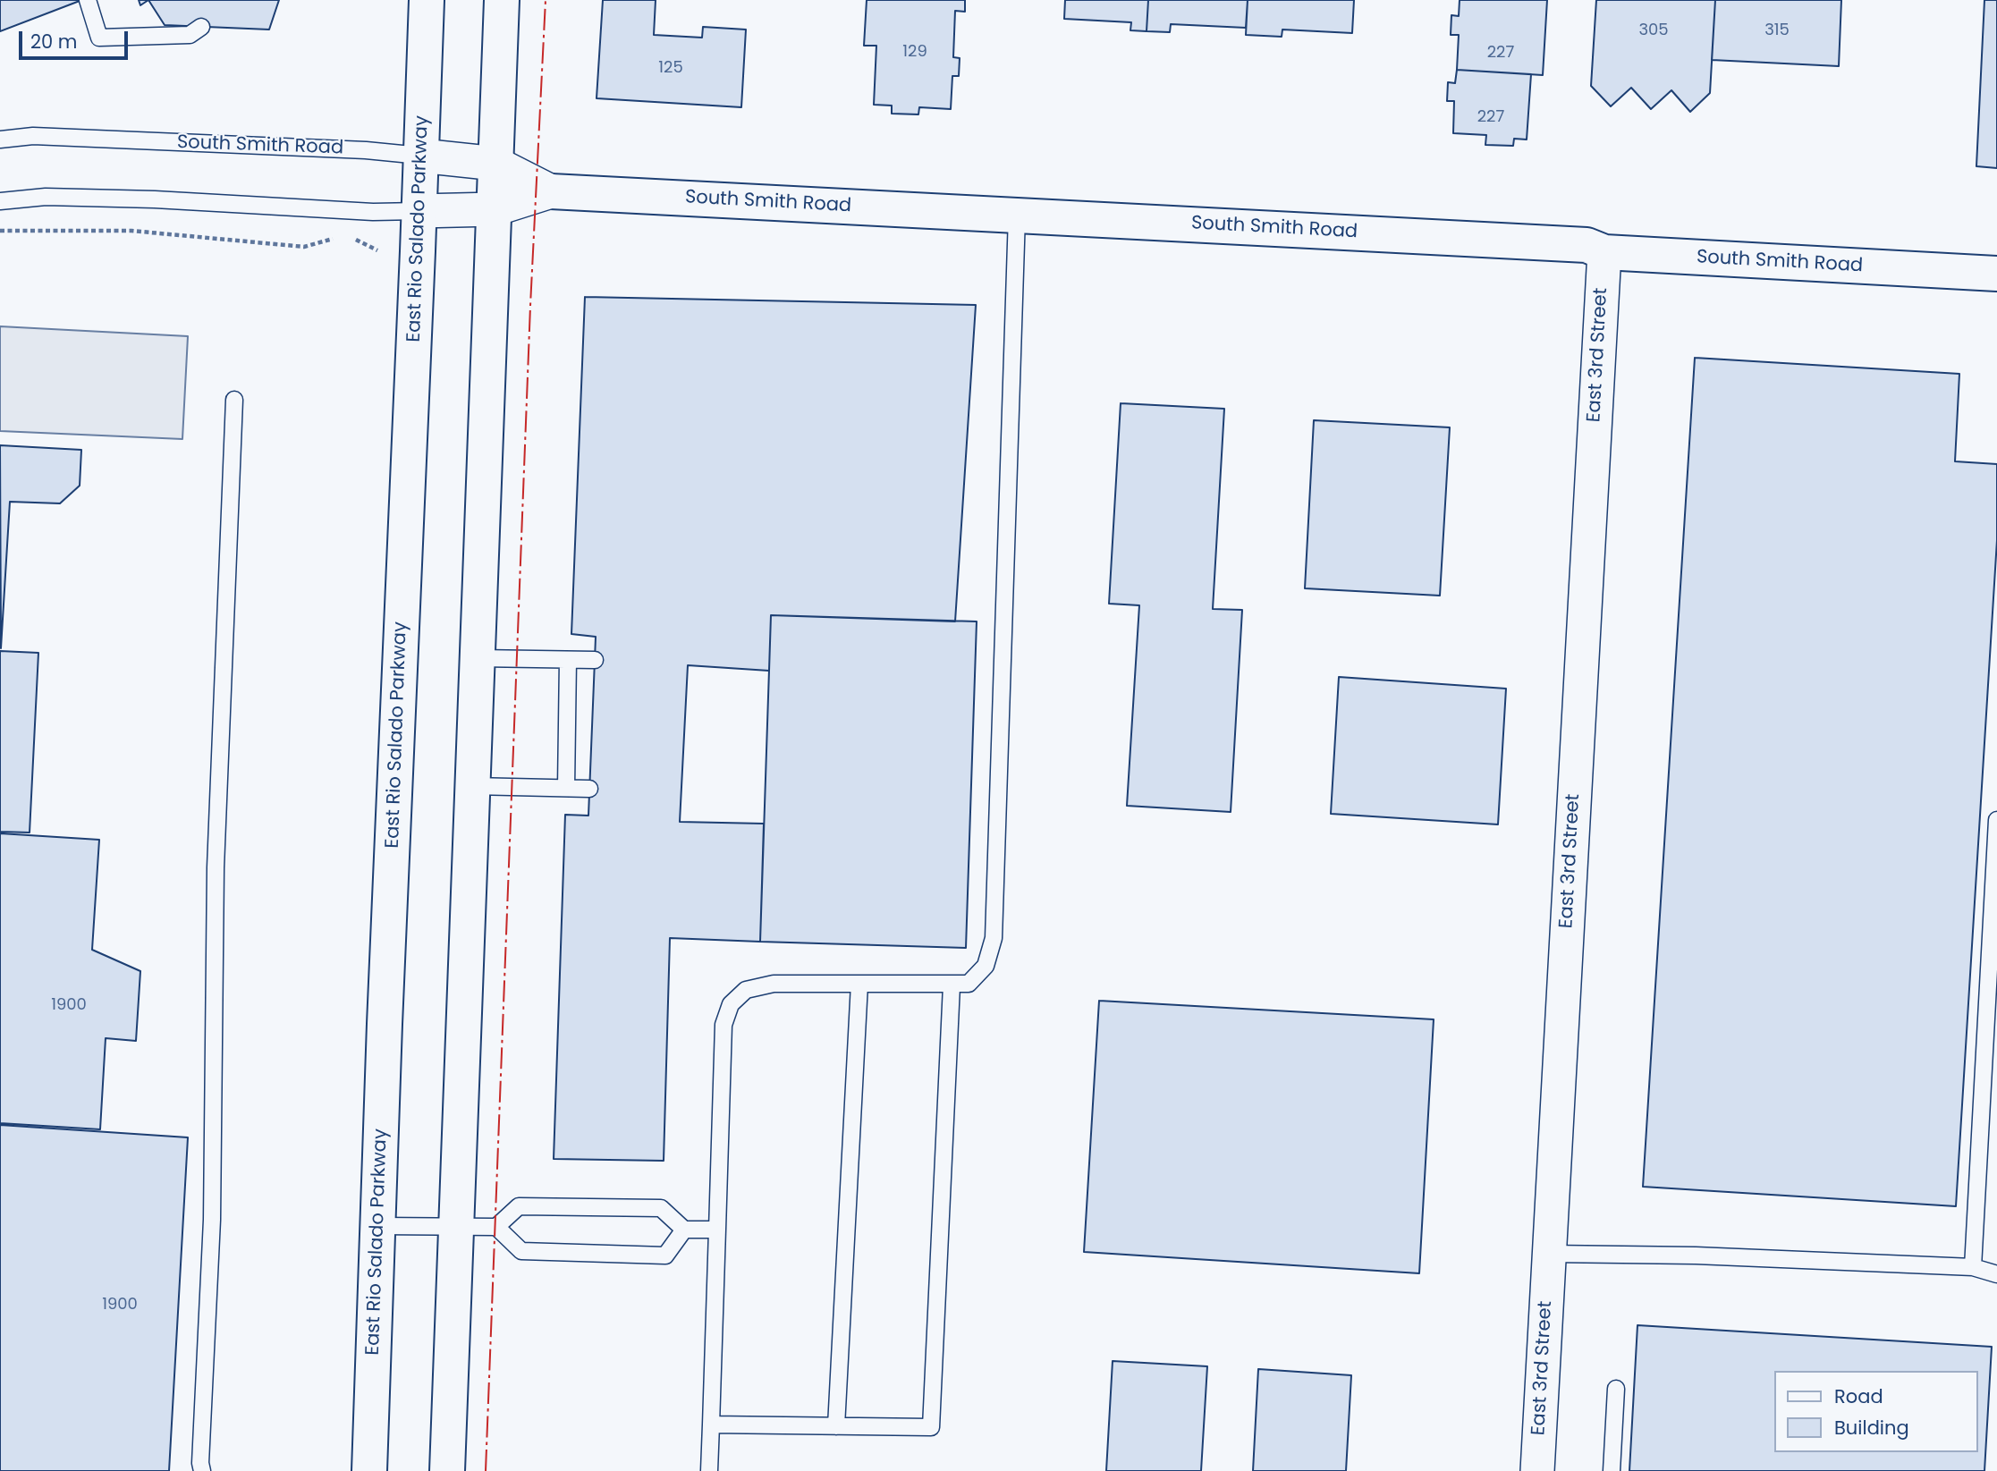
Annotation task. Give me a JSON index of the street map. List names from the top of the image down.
{
  "streets": {
    "main road": ["South Smith Road", "East Rio Salado Parkway"],
    "street": ["East 3rd Street"]
  },
  "crossings": [
    ["South Smith Road", "East Rio Salado Parkway"],
    ["South Smith Road", "East 3rd Street"]
  ],
  "house_numbers": [
    "305",
    "315",
    "129",
    "227",
    "125",
    "227",
    "1900",
    "1900"
  ],
  "legend": ["Road", "Building"],
  "scale_bar": "20 m"
}
